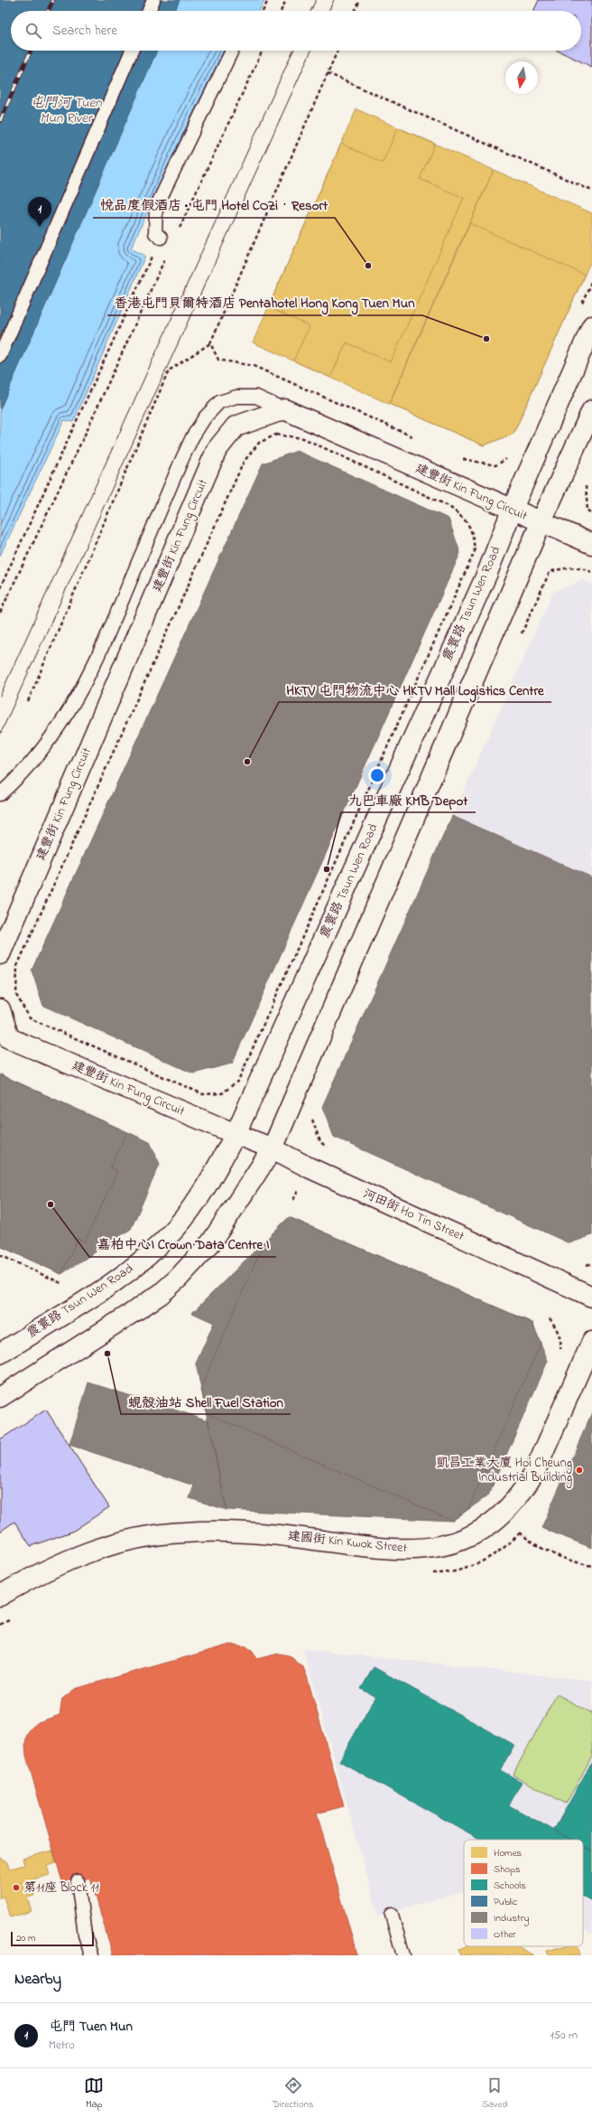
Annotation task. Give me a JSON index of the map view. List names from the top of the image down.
{
  "streets": {
    "main road": [
      "建豐街 Kin Fung Circuit",
      "震寰路 Tsun Wen Road",
      "河田街 Ho Tin Street",
      "建國街 Kin Kwok Street"
    ]
  },
  "crossings": [
    ["建豐街 Kin Fung Circuit", "震寰路 Tsun Wen Road"],
    ["建豐街 Kin Fung Circuit", "河田街 Ho Tin Street"],
    ["震寰路 Tsun Wen Road", "河田街 Ho Tin Street"]
  ],
  "water": ["屯門河 Tuen Mun River"],
  "places": [
    "悦品度假酒店 ∙ 屯門 Hotel COZi‧Resort",
    "香港屯門貝爾特酒店 Pentahotel Hong Kong Tuen Mun",
    "HKTV 屯門物流中心 HKTV Mall Logistics Centre",
    "九巴車廠 KMB Depot",
    "嘉柏中心I Crown Data Centre I",
    "蜆殼油站 Shell Fuel Station",
    "凱昌工業大廈 Hoi Cheung Industrial Building",
    "第11座 Block 11"
  ],
  "legend": [
    "Homes",
    "Shops",
    "Schools",
    "Public",
    "Industry",
    "Other"
  ],
  "scale_bar": "20 m",
  "north": "bottom",
  "page": {
    "search": "Search here",
    "pins": "1",
    "scale": "20 m",
    "heading": "Nearby",
    "list": [
      {
        "mark": "1",
        "name": "屯門 Tuen Mun",
        "note": "Metro",
        "value": "150 m"
      }
    ],
    "nav": ["Map", "Directions", "Saved"]
  }
}
